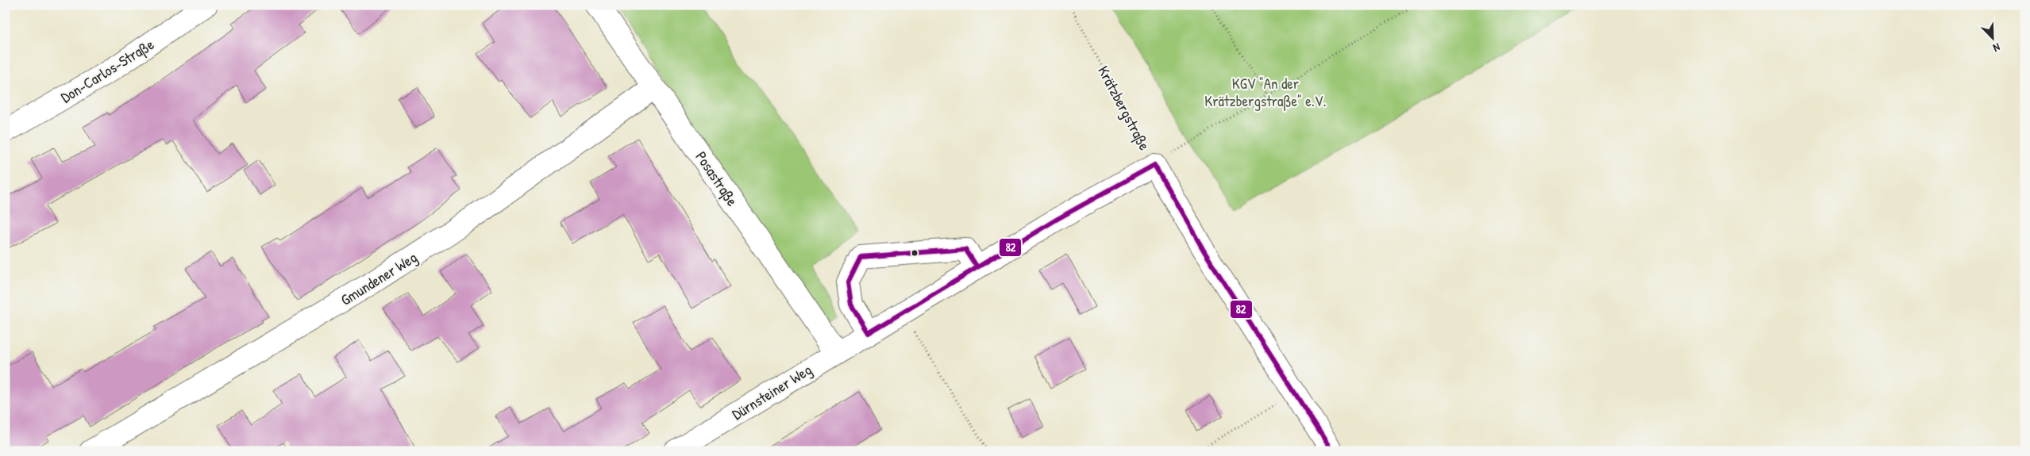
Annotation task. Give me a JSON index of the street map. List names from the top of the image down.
{
  "streets": {
    "street": [
      "Don-Carlos-Straße",
      "Krätzbergstraße",
      "Posastraße",
      "Gmundener Weg",
      "Dürnsteiner Weg"
    ]
  },
  "crossings": [
    ["Krätzbergstraße", "Dürnsteiner Weg"],
    ["Posastraße", "Gmundener Weg"],
    ["Posastraße", "Dürnsteiner Weg"]
  ],
  "parks": ["KGV \"An der Krätzbergstraße\" e.V."],
  "lines": ["transit line 82"],
  "north": "bottom right"
}
